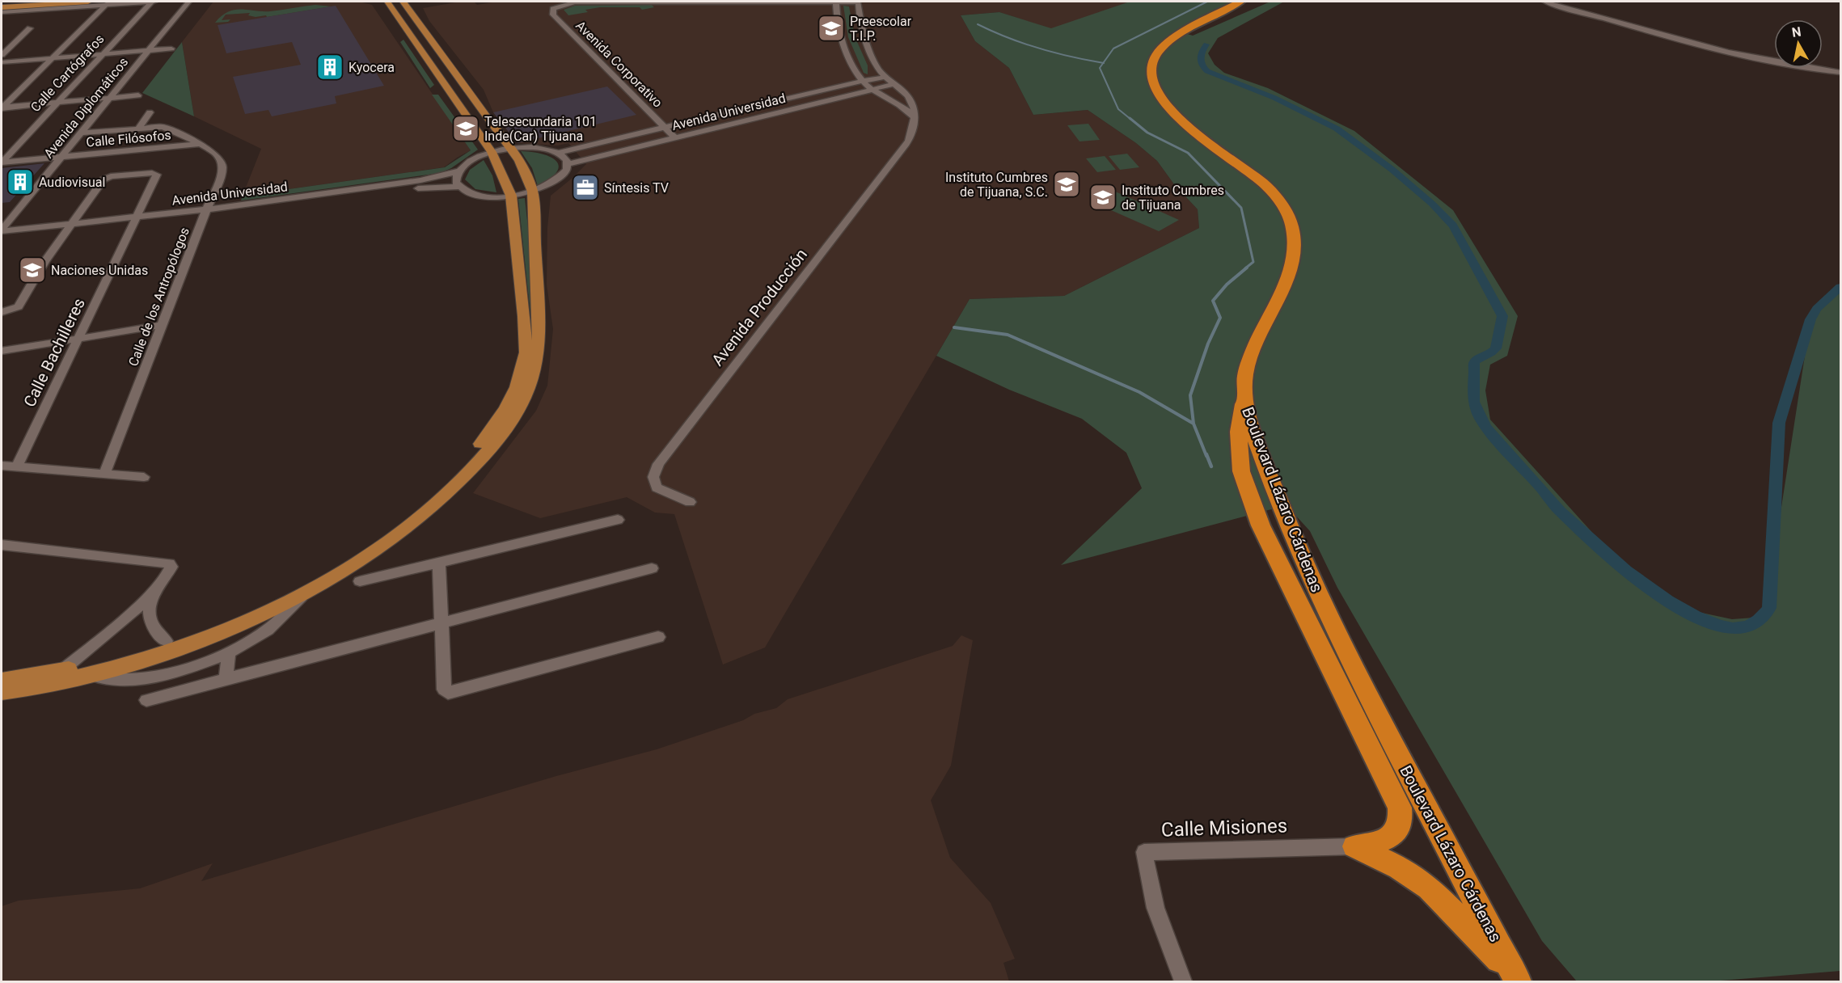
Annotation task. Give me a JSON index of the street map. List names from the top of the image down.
{
  "streets": {
    "highway": ["Boulevard Lázaro Cárdenas"],
    "street": [
      "Avenida Corporativo",
      "Calle Cartógrafos",
      "Avenida Diplomáticos",
      "Avenida Universidad",
      "Calle Filósofos",
      "Calle de los Antropólogos",
      "Avenida Producción",
      "Calle Bachilleres",
      "Calle Misiones"
    ]
  },
  "crossings": [
    ["Avenida Corporativo", "Avenida Universidad"],
    ["Calle Cartógrafos", "Calle Filósofos"],
    ["Avenida Diplomáticos", "Avenida Universidad"],
    ["Avenida Diplomáticos", "Calle Filósofos"],
    ["Avenida Diplomáticos", "Calle de los Antropólogos"],
    ["Avenida Universidad", "Calle de los Antropólogos"],
    ["Avenida Universidad", "Calle Bachilleres"],
    ["Calle Filósofos", "Calle de los Antropólogos"]
  ],
  "places": {
    "school or university": [
      "Preescolar T.I.P.",
      "Telesecundaria 101 Inde(Car) Tijuana",
      "Instituto Cumbres de Tijuana, S.C.",
      "Instituto Cumbres de Tijuana",
      "Naciones Unidas"
    ],
    "building": ["Kyocera", "Audiovisual"],
    "office": ["Síntesis TV"]
  },
  "north": "top"
}
